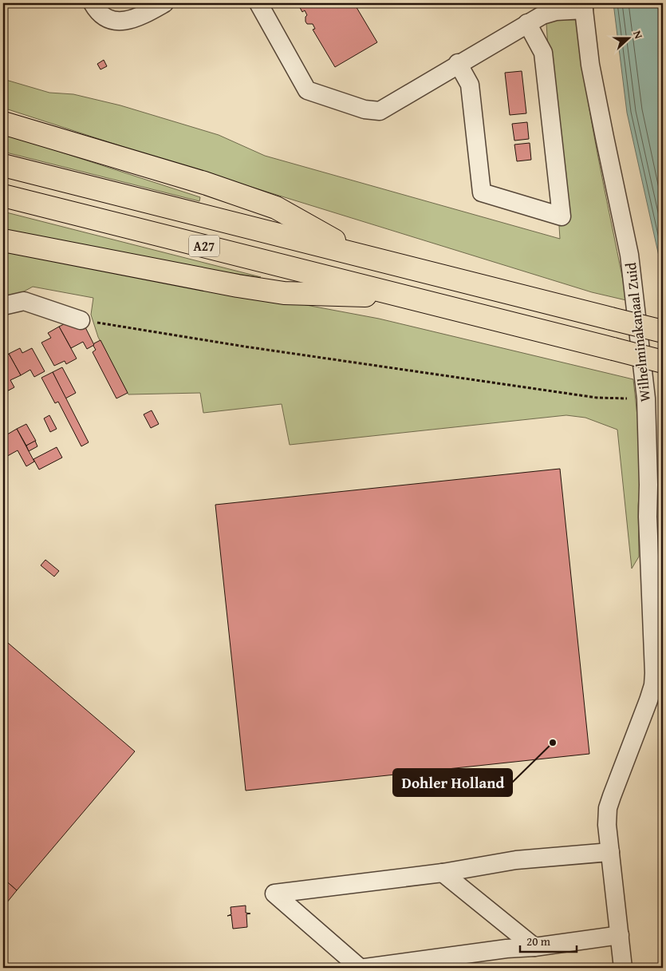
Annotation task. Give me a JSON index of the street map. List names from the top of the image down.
{
  "streets": {
    "highway": ["A27"],
    "street": ["Wilhelminakanaal Zuid"]
  },
  "places": ["Dohler Holland"],
  "scale_bar": "20 m",
  "north": "right"
}
